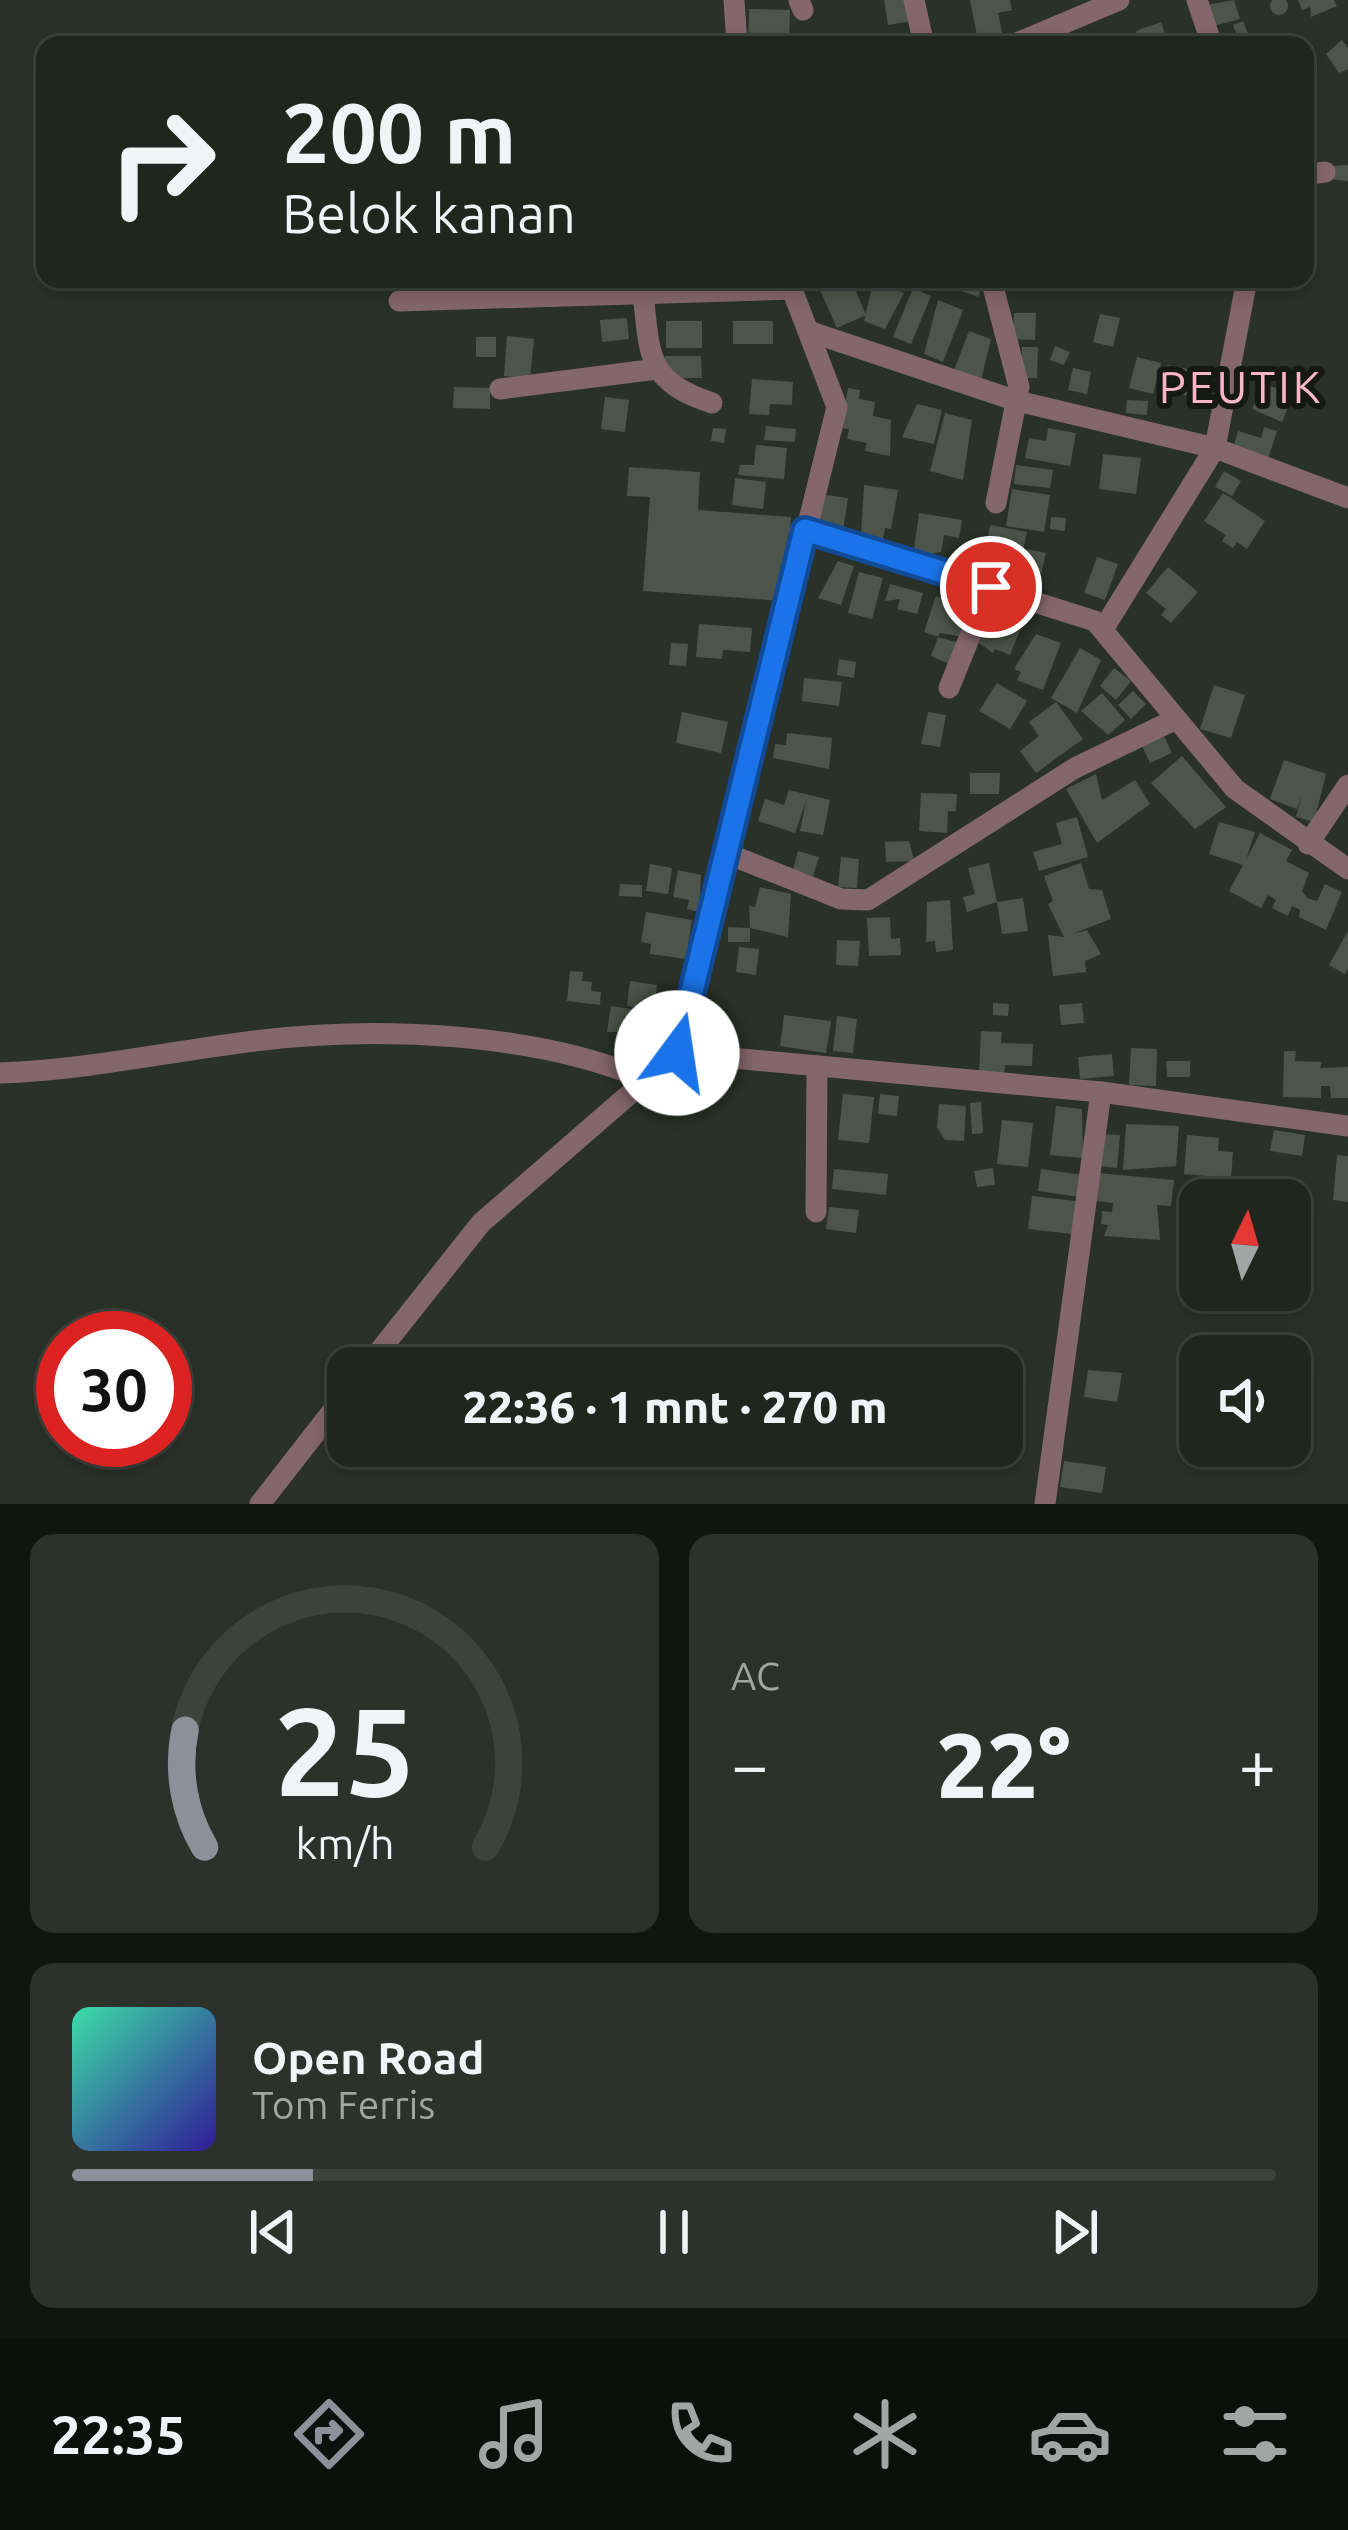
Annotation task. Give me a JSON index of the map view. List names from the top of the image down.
{
  "districts": ["PEUTIK"],
  "north": "top",
  "page": {
    "turn": ["200 m", "Belok kanan"],
    "limit": "30",
    "trip": "22:36 · 1 mnt · 270 m",
    "tile": "AC",
    "heat": ["−", "22°", "+"],
    "song": ["Open Road", "Tom Ferris"],
    "tabs": "22:35",
    "gauge": ["25", "km/h"]
  }
}
